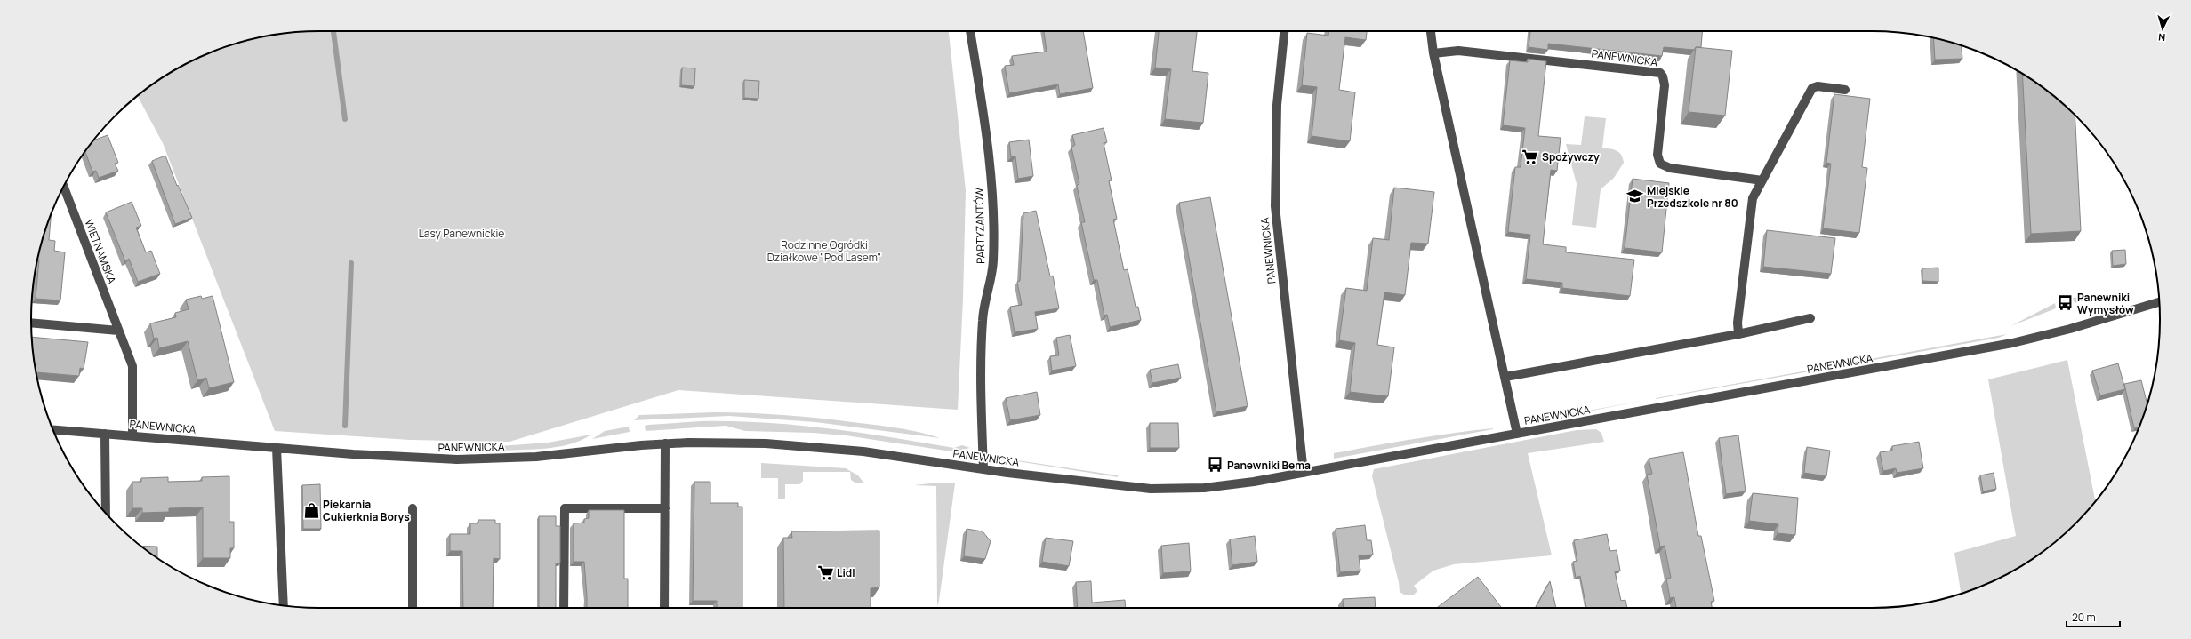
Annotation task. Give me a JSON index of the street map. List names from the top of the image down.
{
  "streets": {
    "street": ["PANEWNICKA", "PARTYZANTÓW", "WIETNAMSKA"]
  },
  "crossings": [
    ["PANEWNICKA", "PARTYZANTÓW"],
    ["PANEWNICKA", "WIETNAMSKA"]
  ],
  "parks": ["Lasy Panewnickie", "Rodzinne Ogródki Działkowe \"Pod Lasem\""],
  "places": {
    "supermarket": ["Spożywczy", "Lidl"],
    "school or university": ["Miejskie Przedszkole nr 80"],
    "bus stop": ["Panewniki Wymysłów", "Panewniki Bema"],
    "shop": ["Piekarnia Cukierknia Borys"]
  },
  "scale_bar": "20 m",
  "north": "bottom"
}
